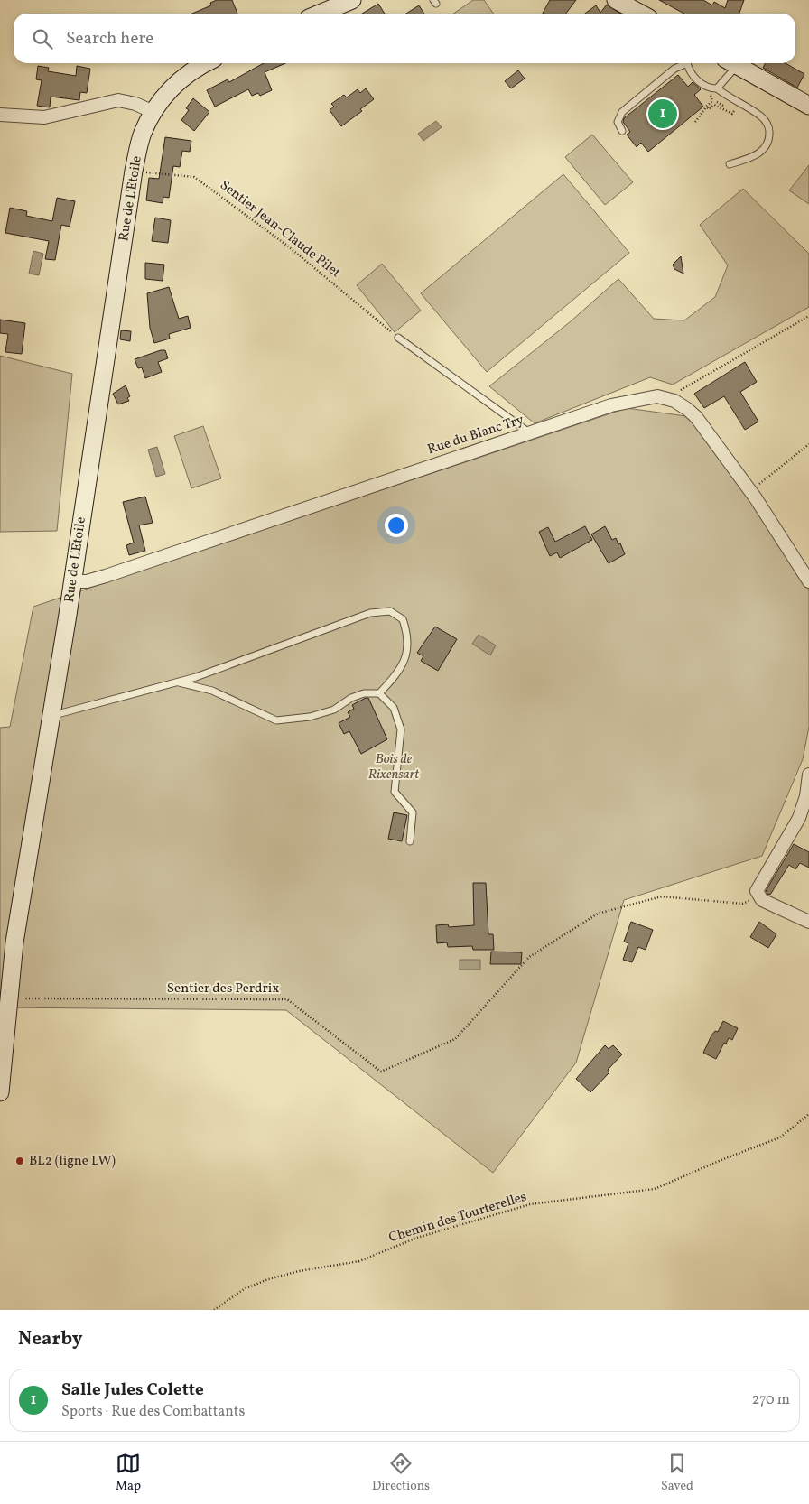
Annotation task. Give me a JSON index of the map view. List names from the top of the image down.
{
  "streets": {
    "street": ["Rue de L'Etoile", "Rue du Blanc Try"],
    "path": ["Sentier Jean-Claude Pilet", "Sentier des Perdrix", "Chemin des Tourterelles"]
  },
  "crossings": [
    ["Rue de L'Etoile", "Sentier Jean-Claude Pilet"],
    ["Rue de L'Etoile", "Rue du Blanc Try"],
    ["Rue de L'Etoile", "Sentier des Perdrix"]
  ],
  "parks": ["Bois de Rixensart"],
  "places": ["BL2 (ligne LW)"],
  "page": {
    "search": "Search here",
    "pins": "1",
    "heading": "Nearby",
    "list": [
      {
        "mark": "1",
        "name": "Salle Jules Colette",
        "note": "Sports · Rue des Combattants",
        "value": "270 m"
      }
    ],
    "nav": ["Map", "Directions", "Saved"]
  }
}
